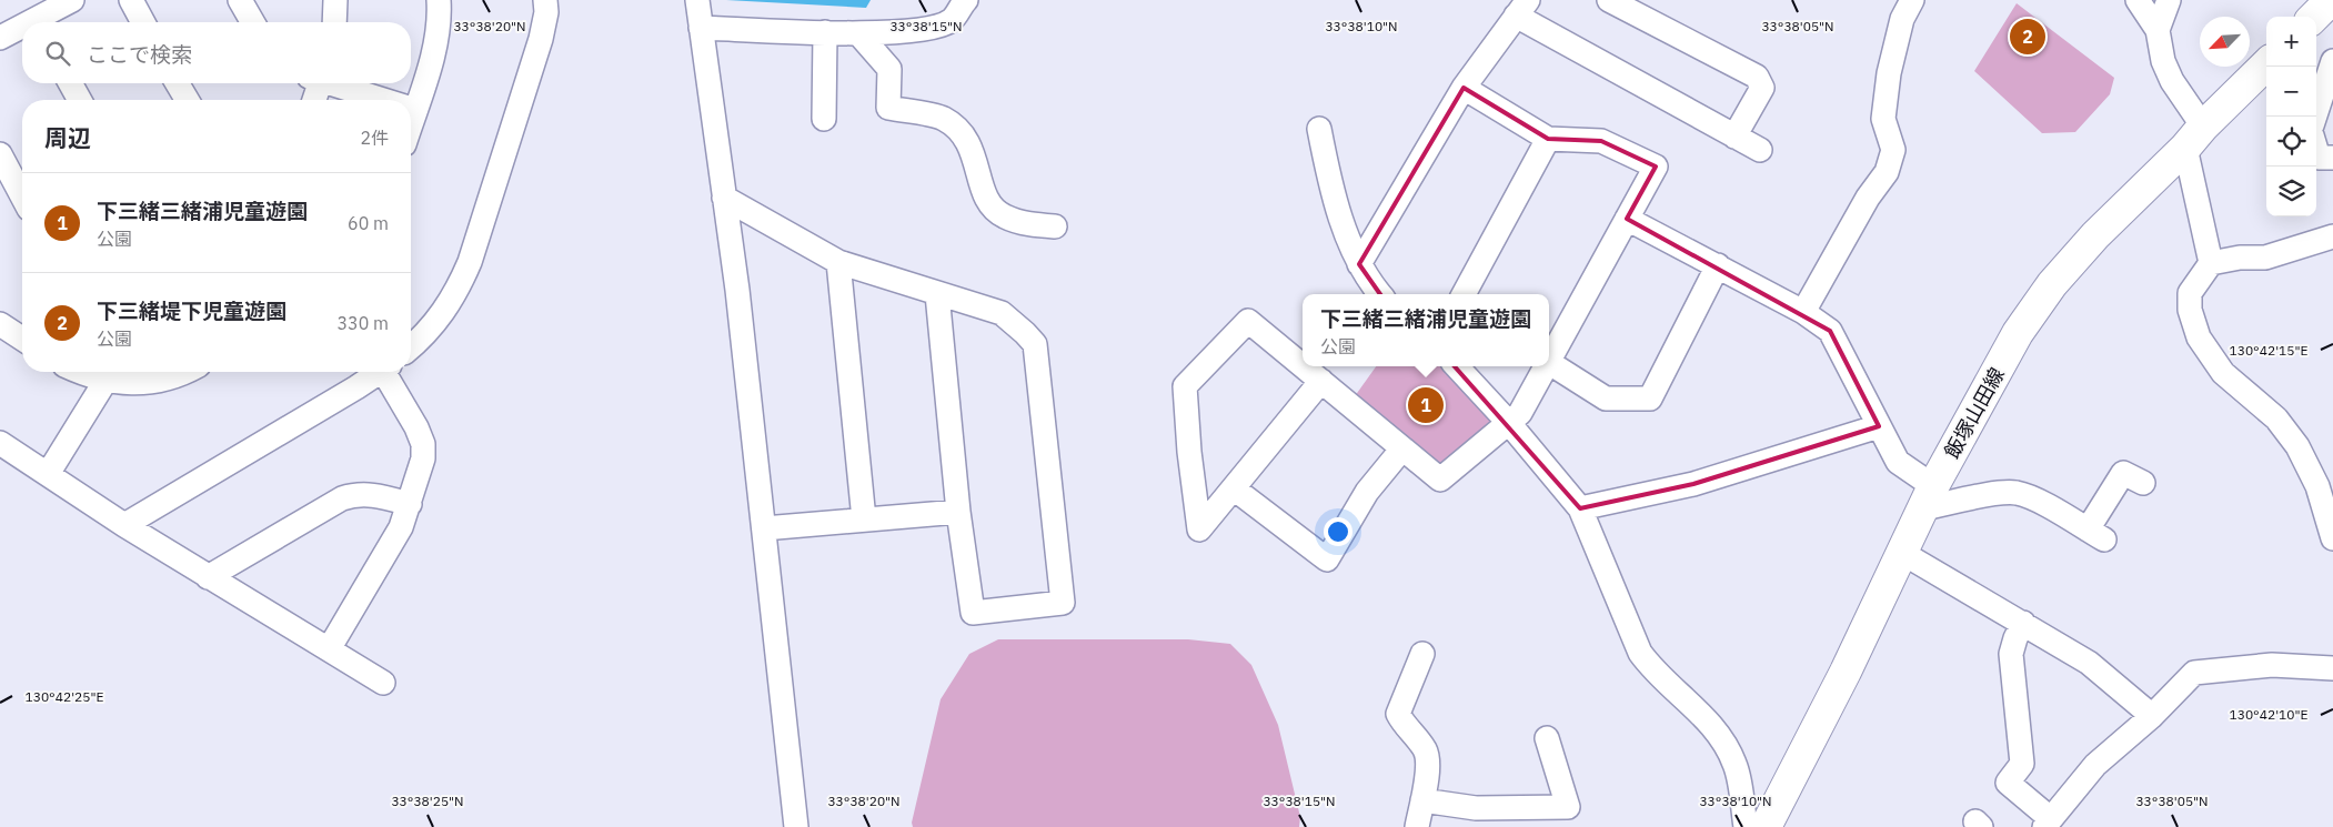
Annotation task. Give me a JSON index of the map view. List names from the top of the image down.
{
  "streets": {
    "main road": ["飯塚山田線"]
  },
  "north": "bottom left",
  "page": {
    "map_buttons": ["+", "−"],
    "pins": ["2", "1"],
    "search": "ここで検索",
    "heading": ["周辺", "2件"],
    "list": [
      {
        "mark": "1",
        "name": "下三緒三緒浦児童遊園",
        "note": "公園",
        "value": "60 m"
      },
      {
        "mark": "2",
        "name": "下三緒堤下児童遊園",
        "note": "公園",
        "value": "330 m"
      }
    ],
    "popup": ["下三緒三緒浦児童遊園", "公園"]
  },
  "coordinates": [
    "33°38'05\"N",
    "33°38'20\"N",
    "33°38'15\"N",
    "33°38'10\"N",
    "130°42'15\"E",
    "130°42'25\"E",
    "130°42'10\"E",
    "33°38'25\"N"
  ]
}
